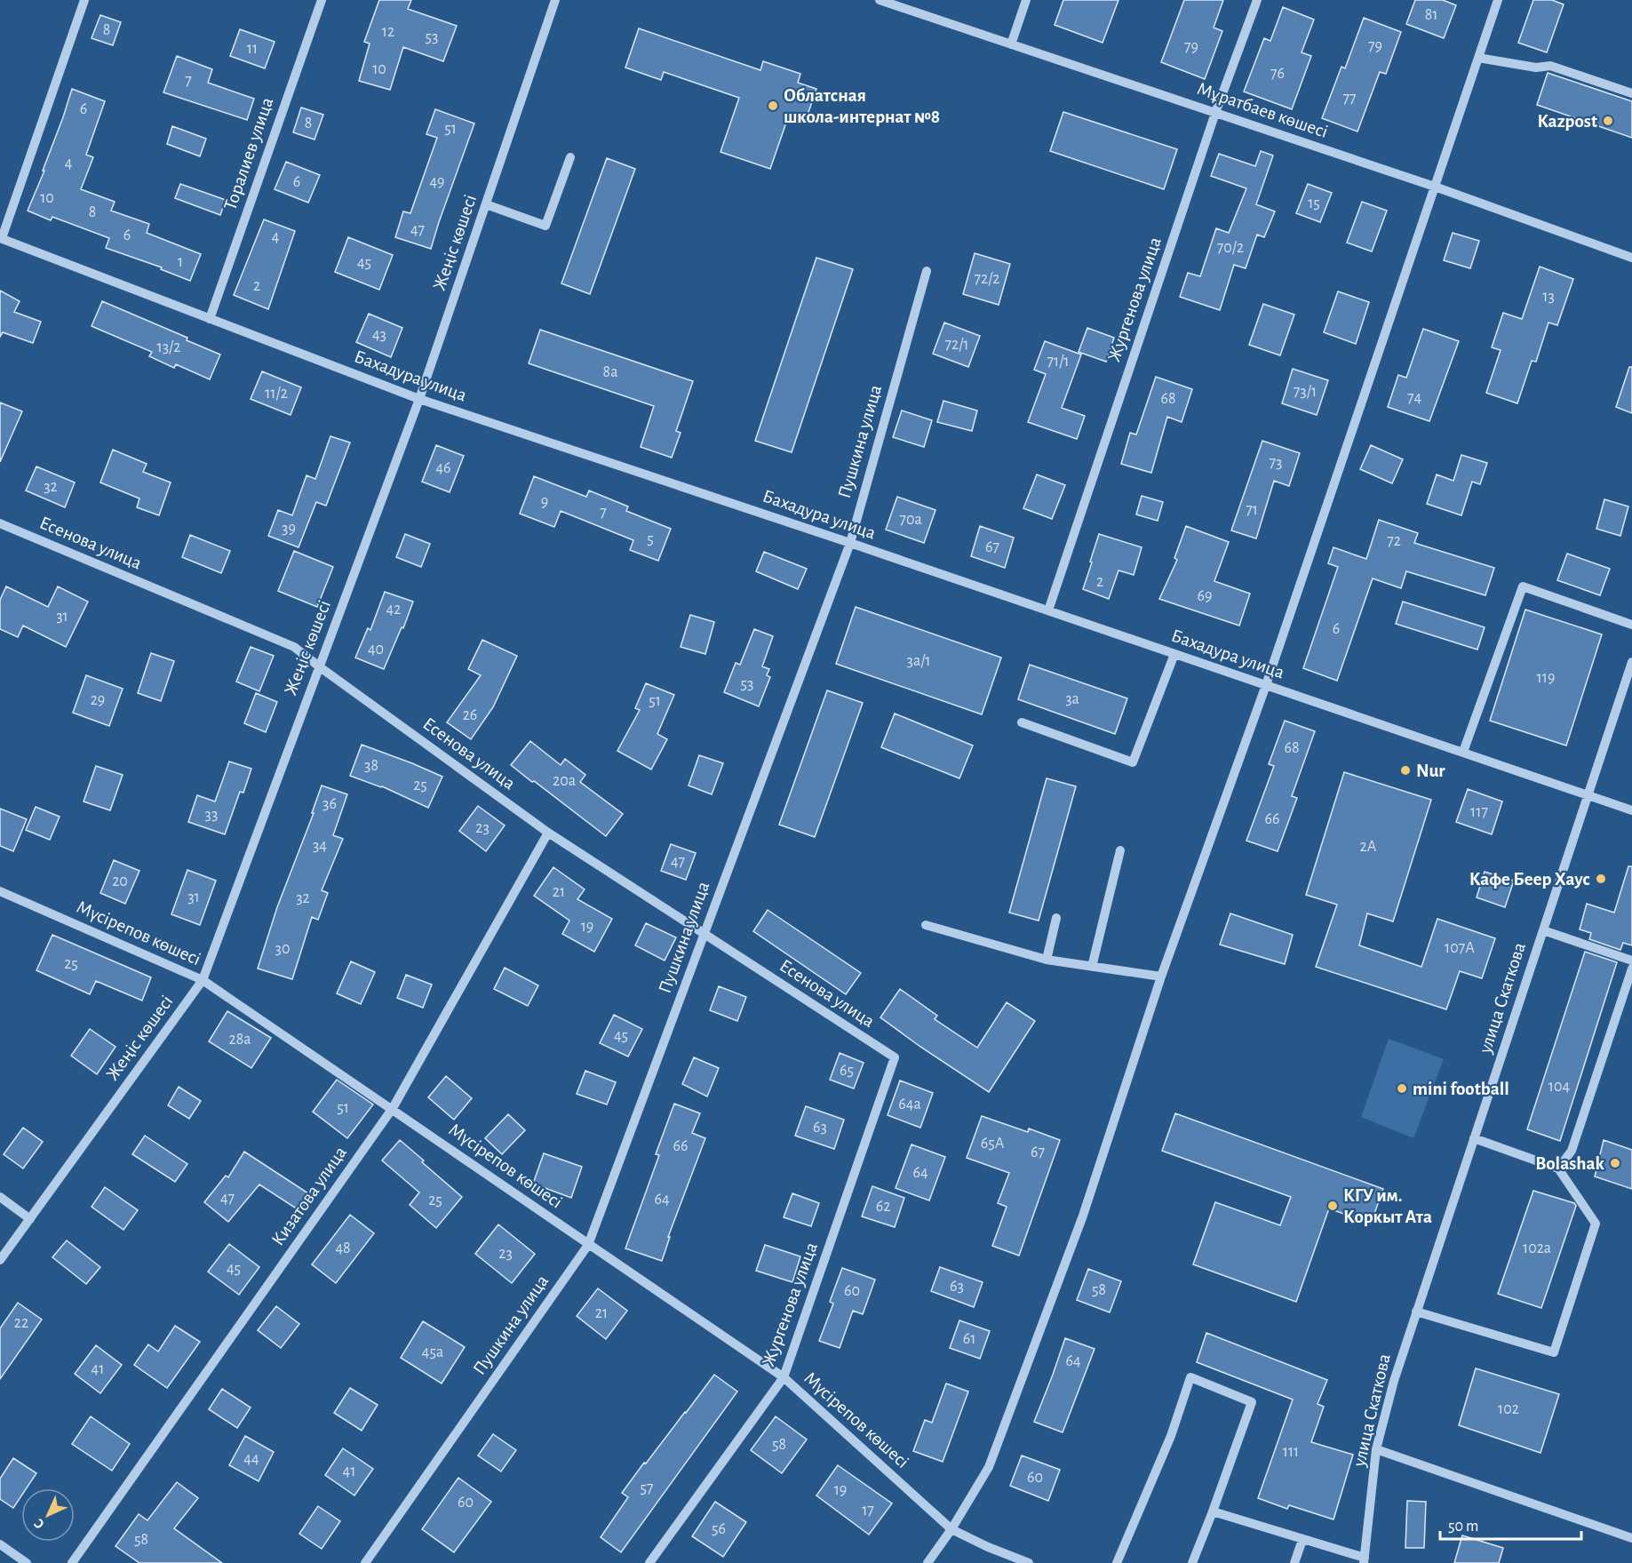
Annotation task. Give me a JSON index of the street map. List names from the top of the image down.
{
  "streets": {
    "street": [
      "Мұратбаев көшесі",
      "Торалиев улица",
      "Жеңіс көшесі",
      "Жургенова улица",
      "Бахадура улица",
      "Пушкина улица",
      "Есенова улица",
      "Мүсірепов көшесі",
      "улица Скаткова",
      "Кизатова улица"
    ]
  },
  "crossings": [
    ["Мұратбаев көшесі", "Жургенова улица"],
    ["Торалиев улица", "Бахадура улица"],
    ["Жеңіс көшесі", "Бахадура улица"],
    ["Жеңіс көшесі", "Есенова улица"],
    ["Жеңіс көшесі", "Мүсірепов көшесі"],
    ["Жургенова улица", "Бахадура улица"],
    ["Жургенова улица", "Есенова улица"],
    ["Жургенова улица", "Мүсірепов көшесі"],
    ["Бахадура улица", "Пушкина улица"],
    ["Бахадура улица", "улица Скаткова"],
    ["Пушкина улица", "Есенова улица"],
    ["Пушкина улица", "Мүсірепов көшесі"],
    ["Есенова улица", "Кизатова улица"],
    ["Мүсірепов көшесі", "Кизатова улица"]
  ],
  "places": [
    "Облатсная школа-интернат №8",
    "Kazpost",
    "Nur",
    "Кафе Беер Хаус",
    "mini football",
    "Bolashak",
    "КГУ им. Коркыт Ата"
  ],
  "house_numbers": [
    "81",
    "8",
    "12",
    "53",
    "79",
    "79",
    "11",
    "10",
    "76",
    "7",
    "77",
    "6",
    "8",
    "51",
    "4",
    "6",
    "49",
    "10",
    "15",
    "8",
    "47",
    "6",
    "4",
    "70/2",
    "1",
    "45",
    "72/2",
    "2",
    "13",
    "43",
    "72/1",
    "13/2",
    "71/1",
    "8а",
    "73/1",
    "11/2",
    "74",
    "68",
    "73",
    "46",
    "32",
    "9",
    "71",
    "7",
    "70а",
    "39",
    "5",
    "72",
    "67",
    "2",
    "69",
    "42",
    "31",
    "6",
    "40",
    "3а/1",
    "119",
    "53",
    "3а",
    "29",
    "51",
    "26",
    "68",
    "38",
    "20а",
    "25",
    "36",
    "117",
    "33",
    "66",
    "23",
    "34",
    "2А",
    "47",
    "20",
    "21",
    "31",
    "32",
    "19",
    "107А",
    "30",
    "25",
    "45",
    "28а",
    "65",
    "104",
    "64а",
    "51",
    "63",
    "65А",
    "66",
    "67",
    "64",
    "47",
    "64",
    "25",
    "62",
    "48",
    "102а",
    "23",
    "45",
    "63",
    "58",
    "60",
    "21",
    "22",
    "61",
    "45а",
    "64",
    "41",
    "102",
    "58",
    "111",
    "44",
    "41",
    "60",
    "57",
    "19",
    "60",
    "17",
    "56",
    "58"
  ],
  "scale_bar": "50 m",
  "north": "bottom left"
}
